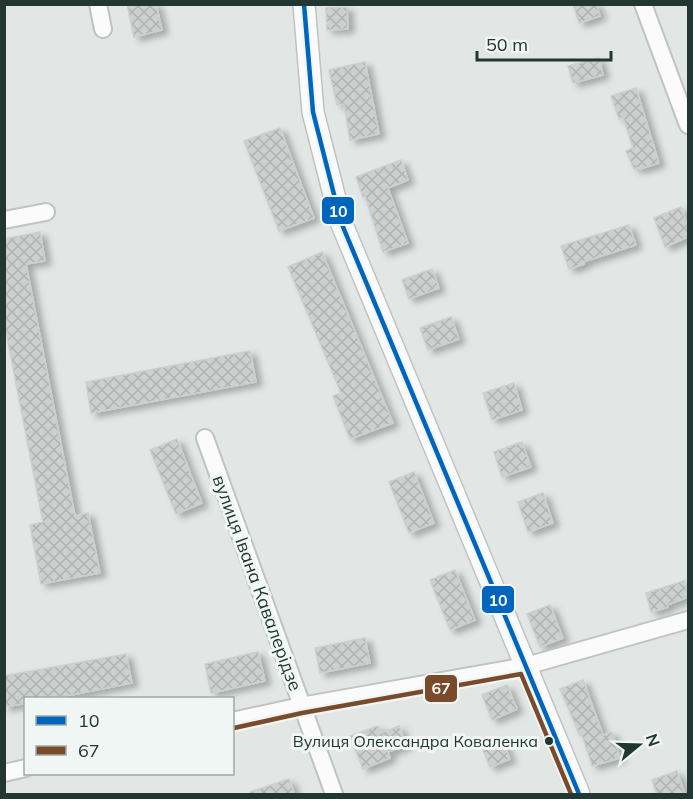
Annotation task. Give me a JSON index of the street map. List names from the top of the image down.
{
  "streets": {
    "street": ["вулиця Івана Кавалерідзе"]
  },
  "places": ["Вулиця Олександра Коваленка"],
  "lines": ["transit line 10", "transit line 67"],
  "legend": ["10", "67"],
  "scale_bar": "50 m",
  "north": "right"
}
